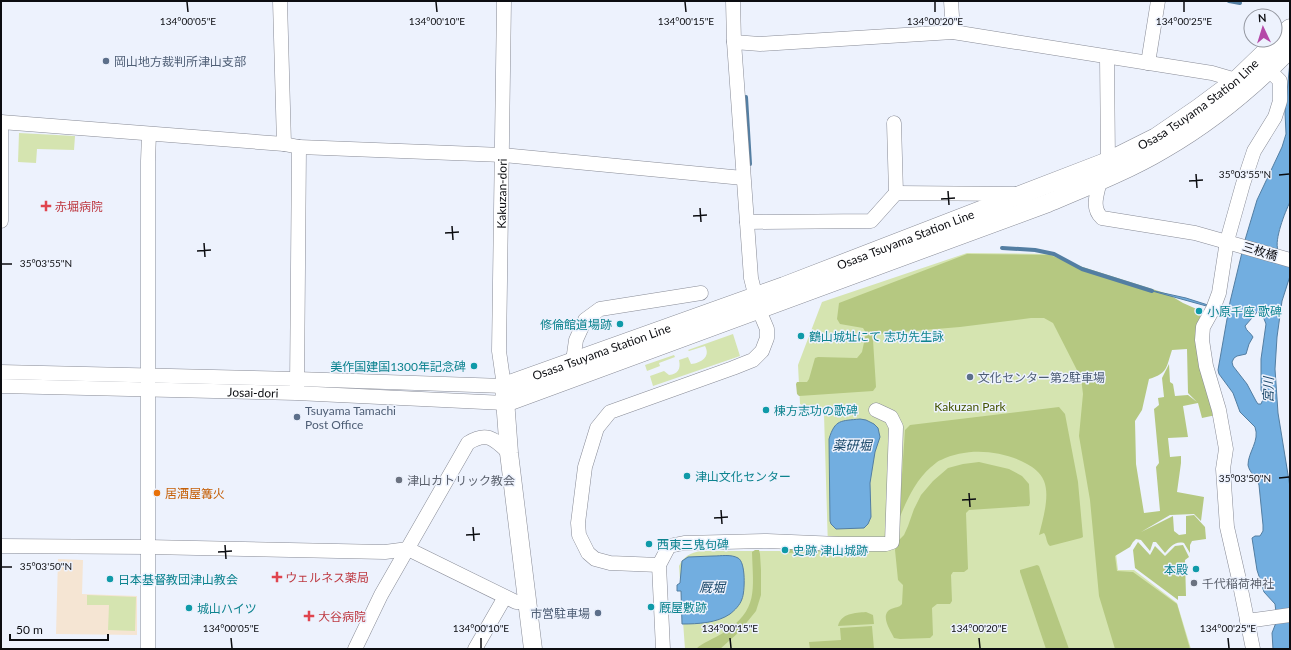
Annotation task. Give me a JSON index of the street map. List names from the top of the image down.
{
  "streets": {
    "main road": ["Osasa Tsuyama Station Line"],
    "street": ["Kakuzan-dori", "三枚橋", "Josai-dori"]
  },
  "crossings": [
    ["Osasa Tsuyama Station Line", "Kakuzan-dori"],
    ["Osasa Tsuyama Station Line", "三枚橋"],
    ["Osasa Tsuyama Station Line", "Josai-dori"],
    ["Kakuzan-dori", "Josai-dori"]
  ],
  "water": ["宮川", "薬研堀", "厩堀"],
  "parks": ["Kakuzan Park"],
  "places": {
    "other": [
      "岡山地方裁判所津山支部",
      "小原千座 歌碑",
      "修倫館道場跡",
      "鶴山城址にて 志功先生詠",
      "美作国建国1300年記念碑",
      "文化センター第2駐車場",
      "棟方志功の歌碑",
      "Tsuyama Tamachi Post Office",
      "津山文化センター",
      "津山カトリック教会",
      "居酒屋篝火",
      "西東三鬼句碑",
      "史跡 津山城跡",
      "本殿",
      "日本基督教団津山教会",
      "千代稲荷神社",
      "厩屋敷跡",
      "城山ハイツ",
      "市営駐車場"
    ],
    "health": ["赤堀病院", "ウェルネス薬局", "大谷病院"]
  },
  "scale_bar": "50 m",
  "north": "top",
  "coordinates": [
    "134°00'05\"E",
    "134°00'10\"E",
    "134°00'15\"E",
    "134°00'20\"E",
    "134°00'25\"E",
    "35°03'55\"N",
    "35°03'50\"N"
  ]
}
